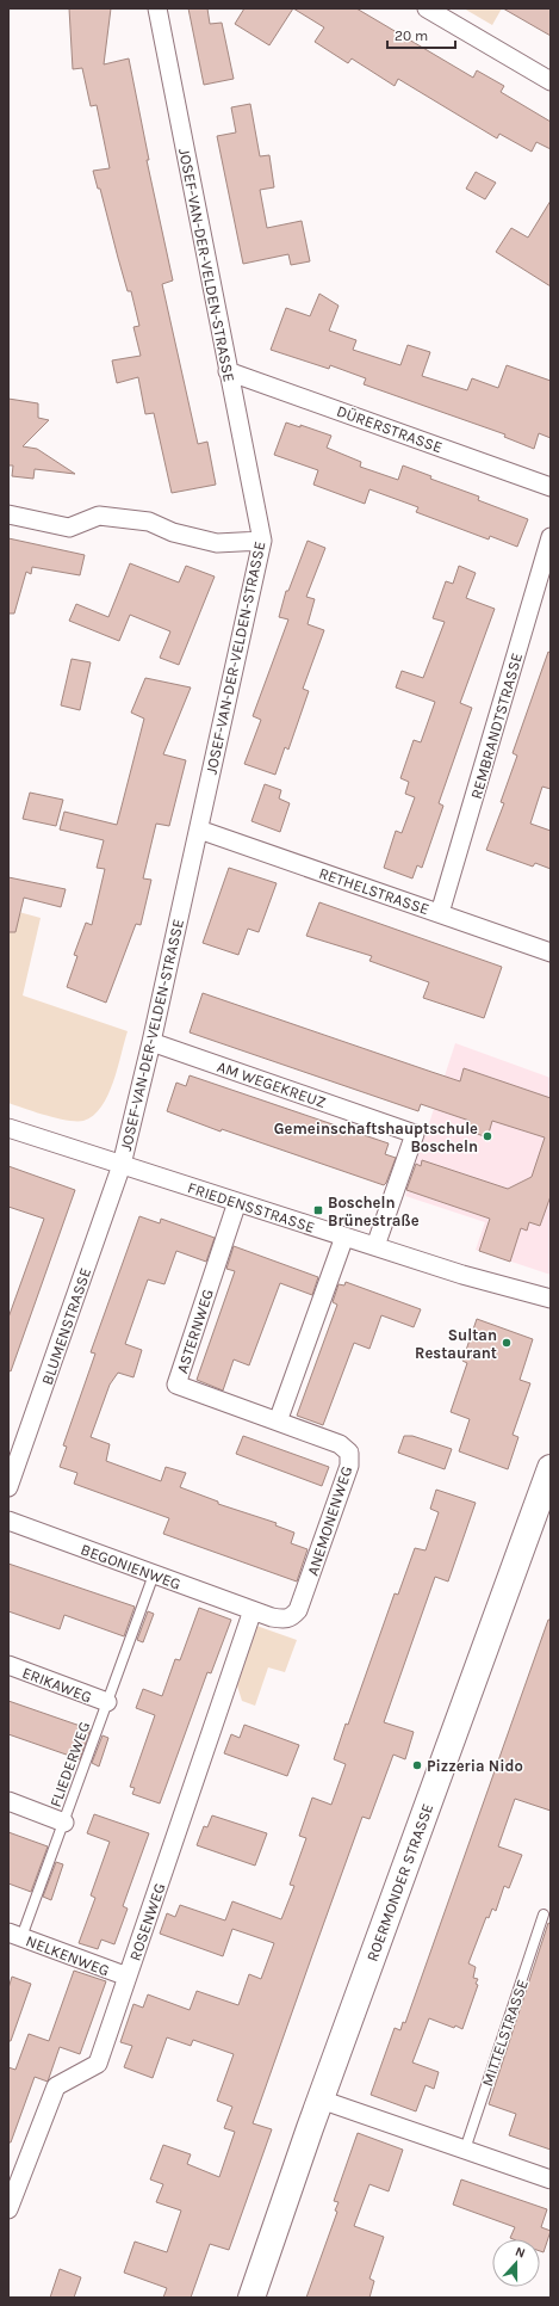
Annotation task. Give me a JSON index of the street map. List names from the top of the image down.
{
  "streets": {
    "main road": ["ROERMONDER STRASSE"],
    "street": [
      "JOSEF-VAN-DER-VELDEN-STRASSE",
      "DÜRERSTRASSE",
      "REMBRANDTSTRASSE",
      "RETHELSTRASSE",
      "AM WEGEKREUZ",
      "FRIEDENSSTRASSE",
      "BLUMENSTRASSE",
      "ASTERNWEG",
      "ANEMONENWEG",
      "BEGONIENWEG",
      "ERIKAWEG",
      "ROSENWEG",
      "NELKENWEG"
    ],
    "lane": ["FLIEDERWEG", "MITTELSTRASSE"]
  },
  "crossings": [
    ["JOSEF-VAN-DER-VELDEN-STRASSE", "DÜRERSTRASSE"],
    ["JOSEF-VAN-DER-VELDEN-STRASSE", "RETHELSTRASSE"],
    ["JOSEF-VAN-DER-VELDEN-STRASSE", "AM WEGEKREUZ"],
    ["JOSEF-VAN-DER-VELDEN-STRASSE", "FRIEDENSSTRASSE"],
    ["JOSEF-VAN-DER-VELDEN-STRASSE", "BLUMENSTRASSE"],
    ["REMBRANDTSTRASSE", "RETHELSTRASSE"],
    ["AM WEGEKREUZ", "FRIEDENSSTRASSE"],
    ["FRIEDENSSTRASSE", "BLUMENSTRASSE"],
    ["FRIEDENSSTRASSE", "ASTERNWEG"],
    ["ASTERNWEG", "ANEMONENWEG"],
    ["ANEMONENWEG", "BEGONIENWEG"],
    ["ANEMONENWEG", "ROSENWEG"],
    ["BEGONIENWEG", "FLIEDERWEG"],
    ["BEGONIENWEG", "ROSENWEG"],
    ["ERIKAWEG", "FLIEDERWEG"],
    ["FLIEDERWEG", "NELKENWEG"],
    ["ROSENWEG", "NELKENWEG"]
  ],
  "places": {
    "other": ["Gemeinschaftshauptschule Boscheln", "Sultan Restaurant", "Pizzeria Nido"],
    "transit": ["Boscheln Brünestraße"]
  },
  "scale_bar": "20 m",
  "north": "top"
}
